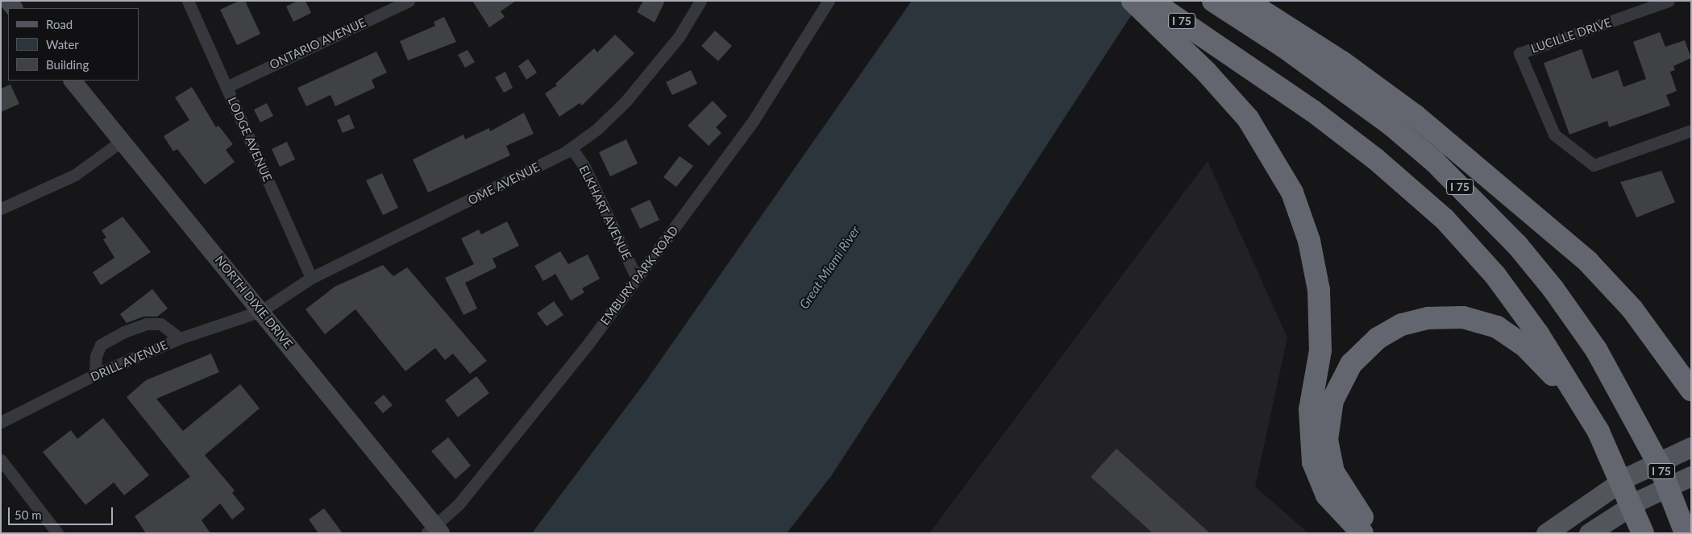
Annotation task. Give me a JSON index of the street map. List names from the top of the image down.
{
  "streets": {
    "highway": ["I 75"],
    "main road": ["NORTH DIXIE DRIVE"],
    "street": [
      "LUCILLE DRIVE",
      "ONTARIO AVENUE",
      "LODGE AVENUE",
      "OME AVENUE",
      "ELKHART AVENUE",
      "EMBURY PARK ROAD",
      "DRILL AVENUE"
    ]
  },
  "crossings": [
    ["ONTARIO AVENUE", "LODGE AVENUE"],
    ["LODGE AVENUE", "OME AVENUE"],
    ["OME AVENUE", "ELKHART AVENUE"],
    ["OME AVENUE", "NORTH DIXIE DRIVE"],
    ["OME AVENUE", "DRILL AVENUE"],
    ["ELKHART AVENUE", "EMBURY PARK ROAD"],
    ["EMBURY PARK ROAD", "NORTH DIXIE DRIVE"],
    ["NORTH DIXIE DRIVE", "DRILL AVENUE"]
  ],
  "water": ["Great Miami River"],
  "legend": ["Road", "Water", "Building"],
  "scale_bar": "50 m"
}
